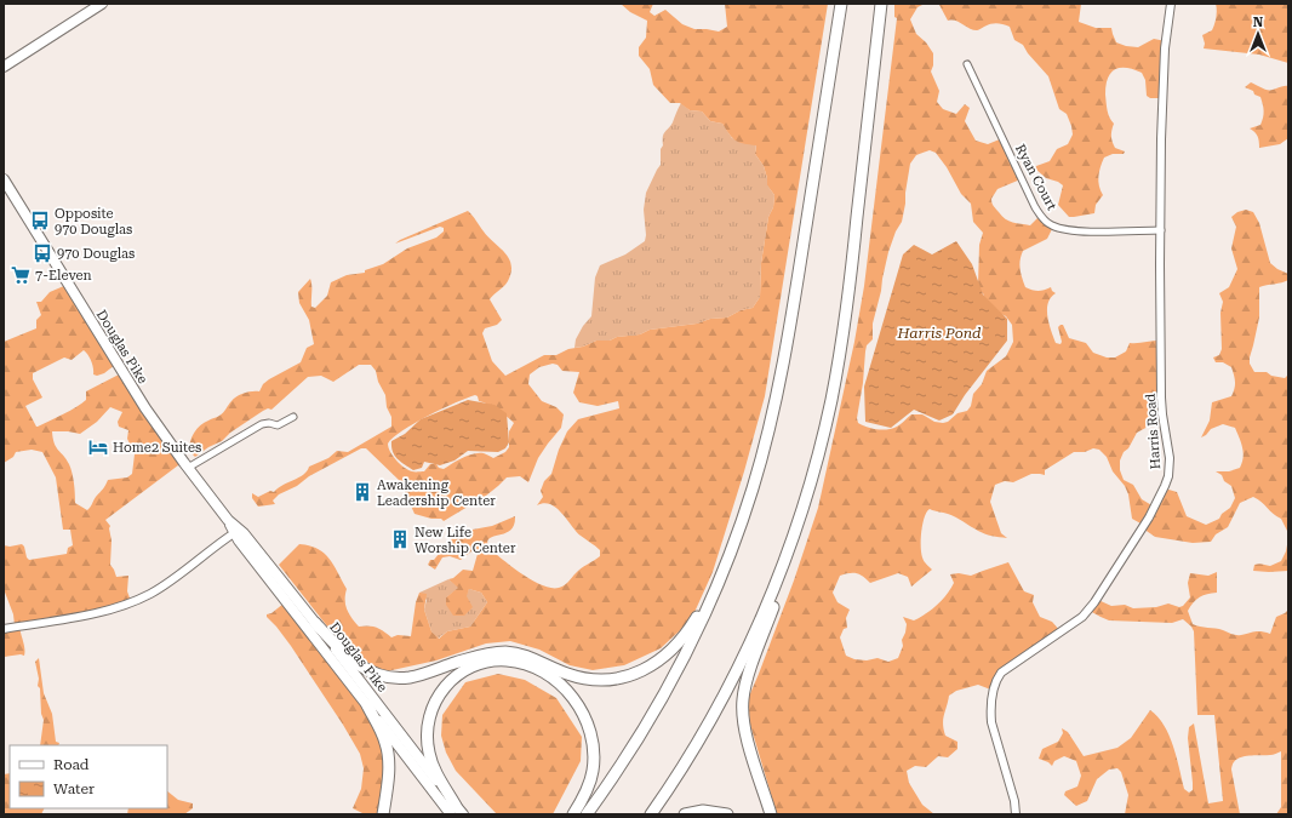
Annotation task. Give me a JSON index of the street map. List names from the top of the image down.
{
  "streets": {
    "main road": ["Douglas Pike"],
    "street": ["Ryan Court", "Harris Road"]
  },
  "crossings": [
    ["Ryan Court", "Harris Road"]
  ],
  "water": ["Harris Pond"],
  "places": {
    "bus stop": ["Opposite 970 Douglas", "970 Douglas"],
    "supermarket": ["7-Eleven"],
    "hotel": ["Home2 Suites"],
    "building": ["Awakening Leadership Center", "New Life Worship Center"]
  },
  "legend": ["Road", "Water"],
  "north": "top"
}
